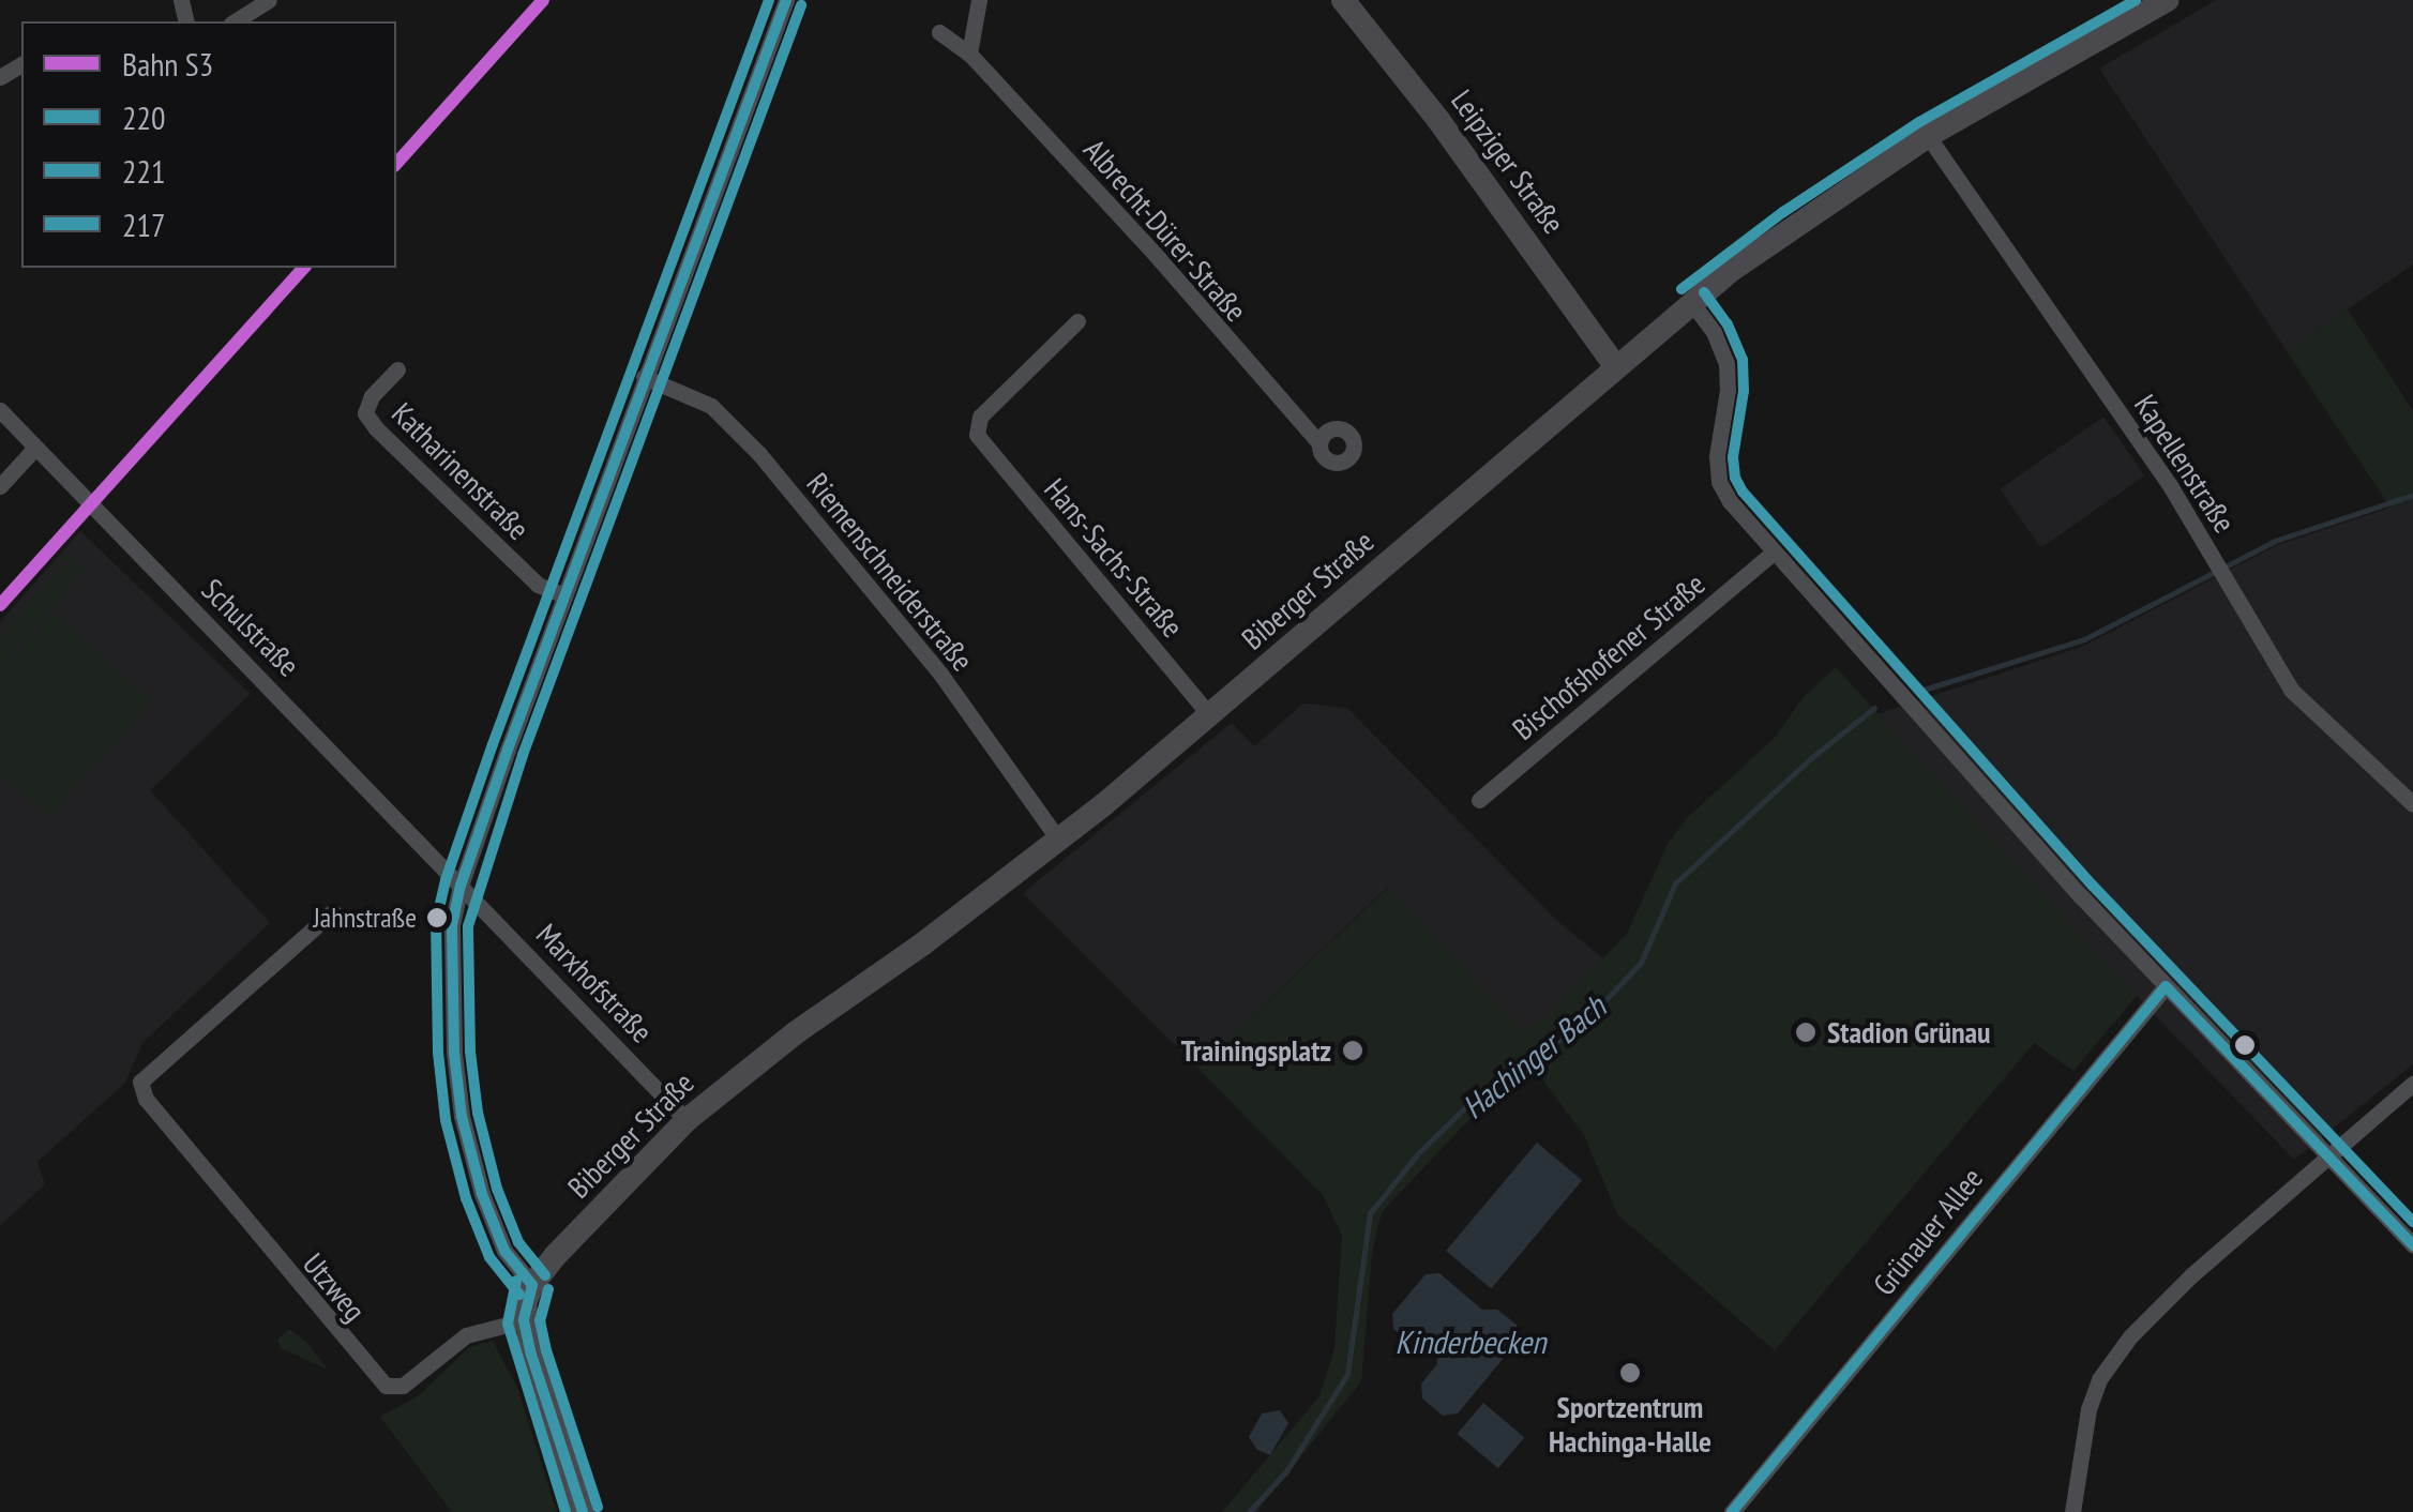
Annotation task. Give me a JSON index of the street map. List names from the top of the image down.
{
  "streets": {
    "main road": ["Leipziger Straße", "Biberger Straße"],
    "street": [
      "Albrecht-Dürer-Straße",
      "Kapellenstraße",
      "Katharinenstraße",
      "Hans-Sachs-Straße",
      "Riemenschneiderstraße",
      "Schulstraße",
      "Bischofshofener Straße",
      "Marxhofstraße",
      "Grünauer Allee",
      "Utzweg"
    ]
  },
  "crossings": [
    ["Leipziger Straße", "Biberger Straße"],
    ["Kapellenstraße", "Biberger Straße"],
    ["Hans-Sachs-Straße", "Biberger Straße"],
    ["Riemenschneiderstraße", "Biberger Straße"],
    ["Biberger Straße", "Marxhofstraße"],
    ["Schulstraße", "Marxhofstraße"]
  ],
  "water": ["Hachinger Bach", "Kinderbecken"],
  "places": [
    "Jahnstraße",
    "Stadion Grünau",
    "Trainingsplatz",
    "Sportzentrum Hachinga-Halle"
  ],
  "lines": [
    "rail line S3",
    "transit line 220",
    "transit line 217",
    "transit line 221"
  ],
  "legend": [
    "Bahn S3",
    "220",
    "221",
    "217"
  ]
}
